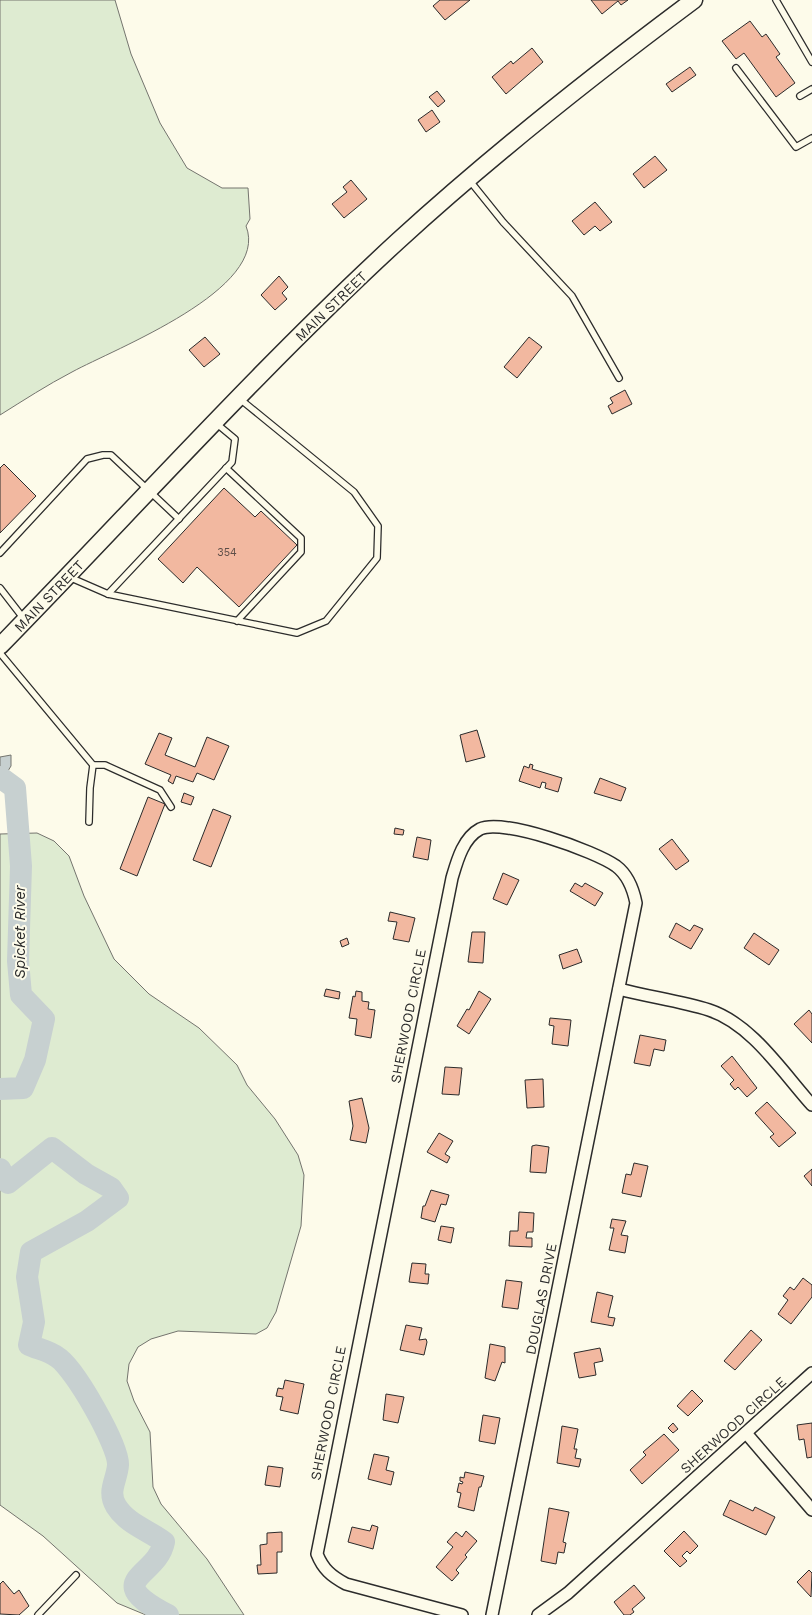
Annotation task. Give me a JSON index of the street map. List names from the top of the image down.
{
  "streets": {
    "main road": ["MAIN STREET"],
    "street": ["SHERWOOD CIRCLE", "DOUGLAS DRIVE"]
  },
  "crossings": [
    ["SHERWOOD CIRCLE", "DOUGLAS DRIVE"]
  ],
  "water": ["Spicket River"],
  "house_numbers": ["354"]
}
